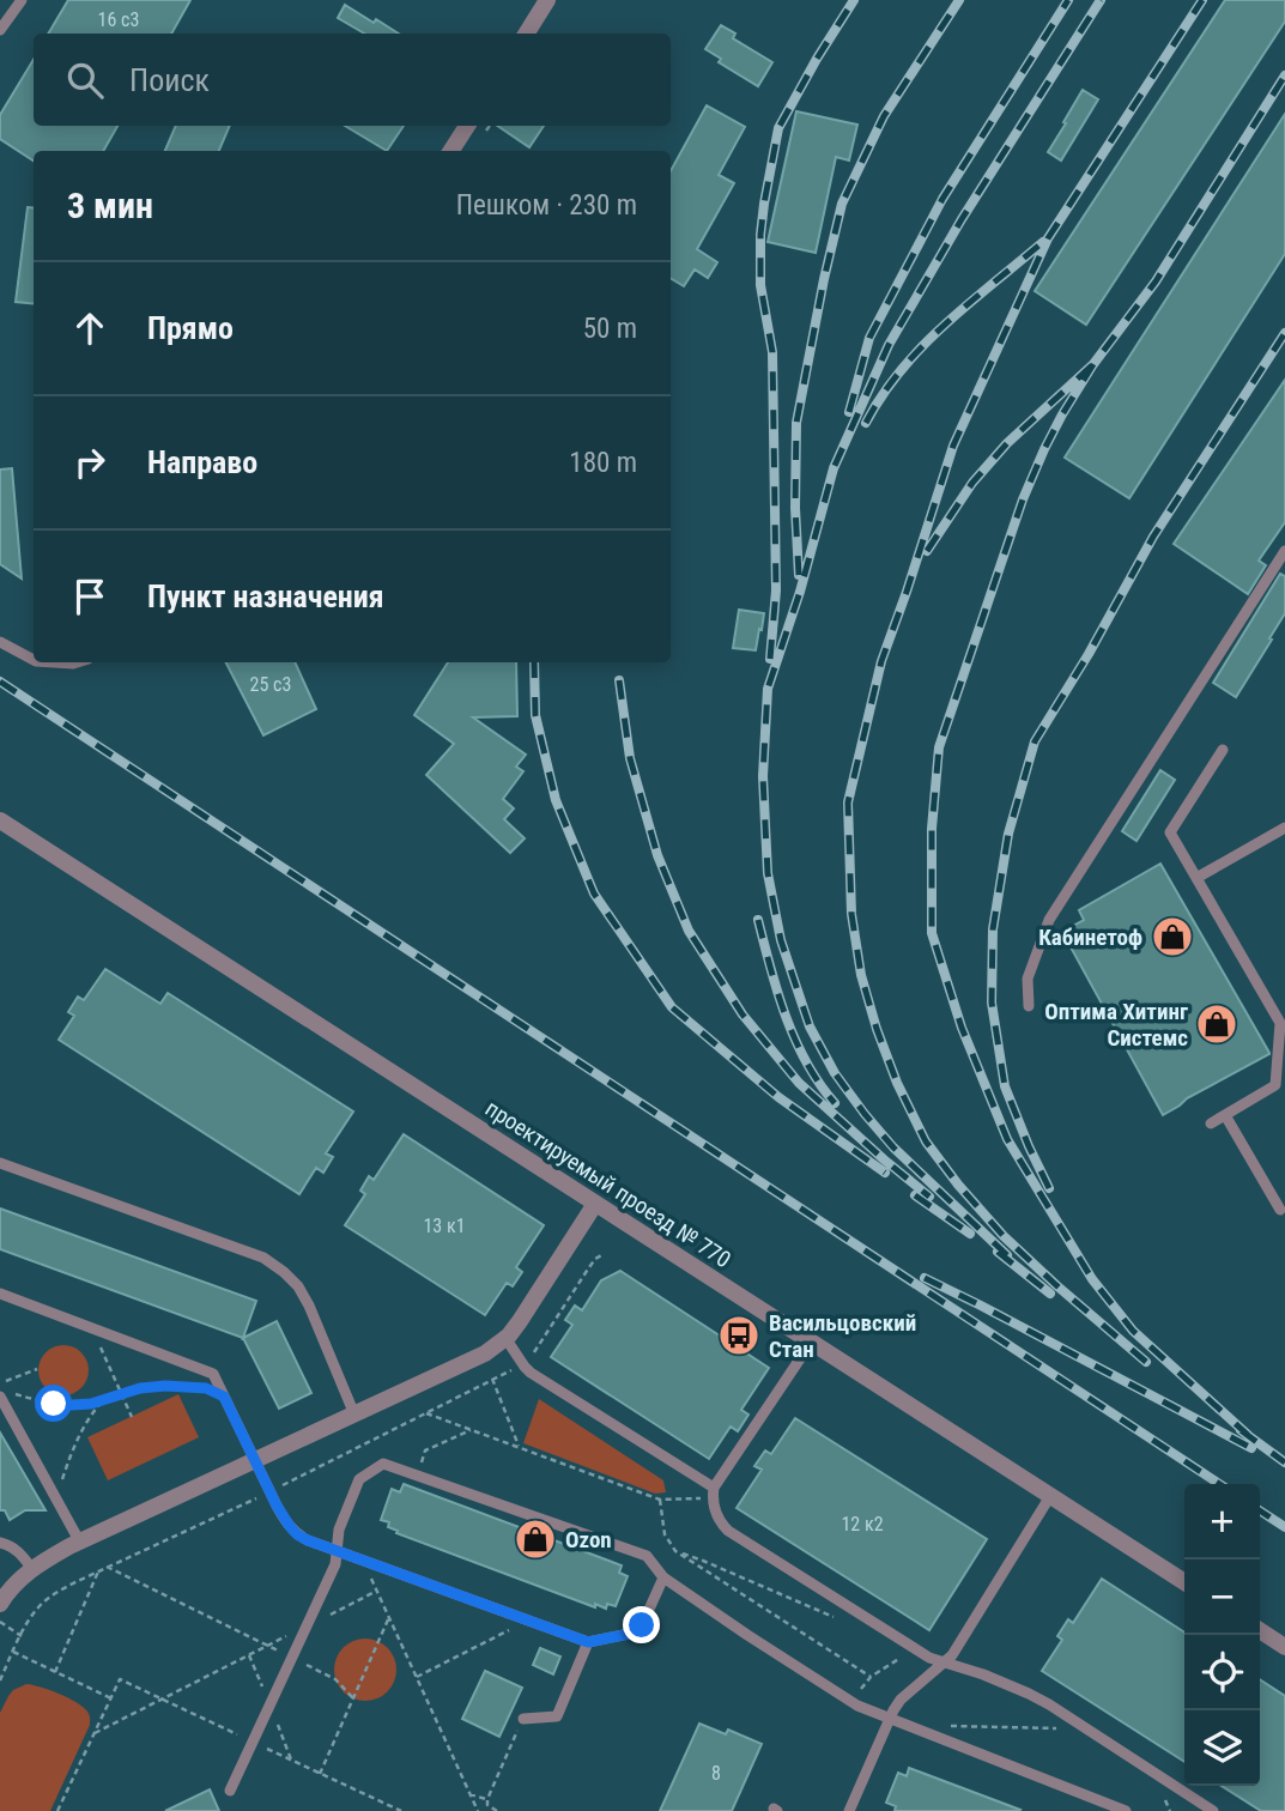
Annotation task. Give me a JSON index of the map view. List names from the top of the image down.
{
  "streets": {
    "street": ["проектируемый проезд № 770"]
  },
  "places": {
    "shop": ["Кабинетоф", "Оптима Хитинг Системс", "Ozon"],
    "bus stop": ["Васильцовский Стан"]
  },
  "house_numbers": [
    "16 с3",
    "25 с3",
    "13 к1",
    "12 к2",
    "8"
  ],
  "page": {
    "search": "Поиск",
    "heading": ["3 мин", "Пешком · 230 m"],
    "list": [
      ["Прямо", "50 m"],
      ["Направо", "180 m"],
      "Пункт назначения"
    ],
    "map_buttons": ["+", "−"]
  }
}
